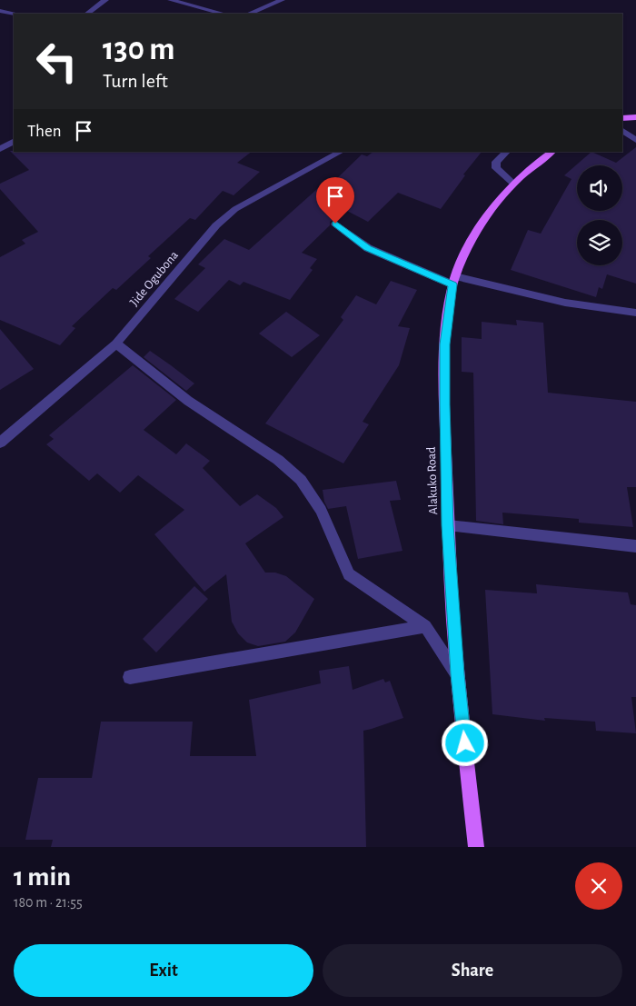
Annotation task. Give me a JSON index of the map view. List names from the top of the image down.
{
  "streets": {
    "main road": ["Alakuko Road"],
    "street": ["Jide Ogubona"]
  },
  "page": {
    "turn": ["130 m", "Turn left"],
    "then": "Then",
    "heading": ["1 min", "180 m · 21:55"],
    "buttons": ["Exit", "Share"]
  }
}
